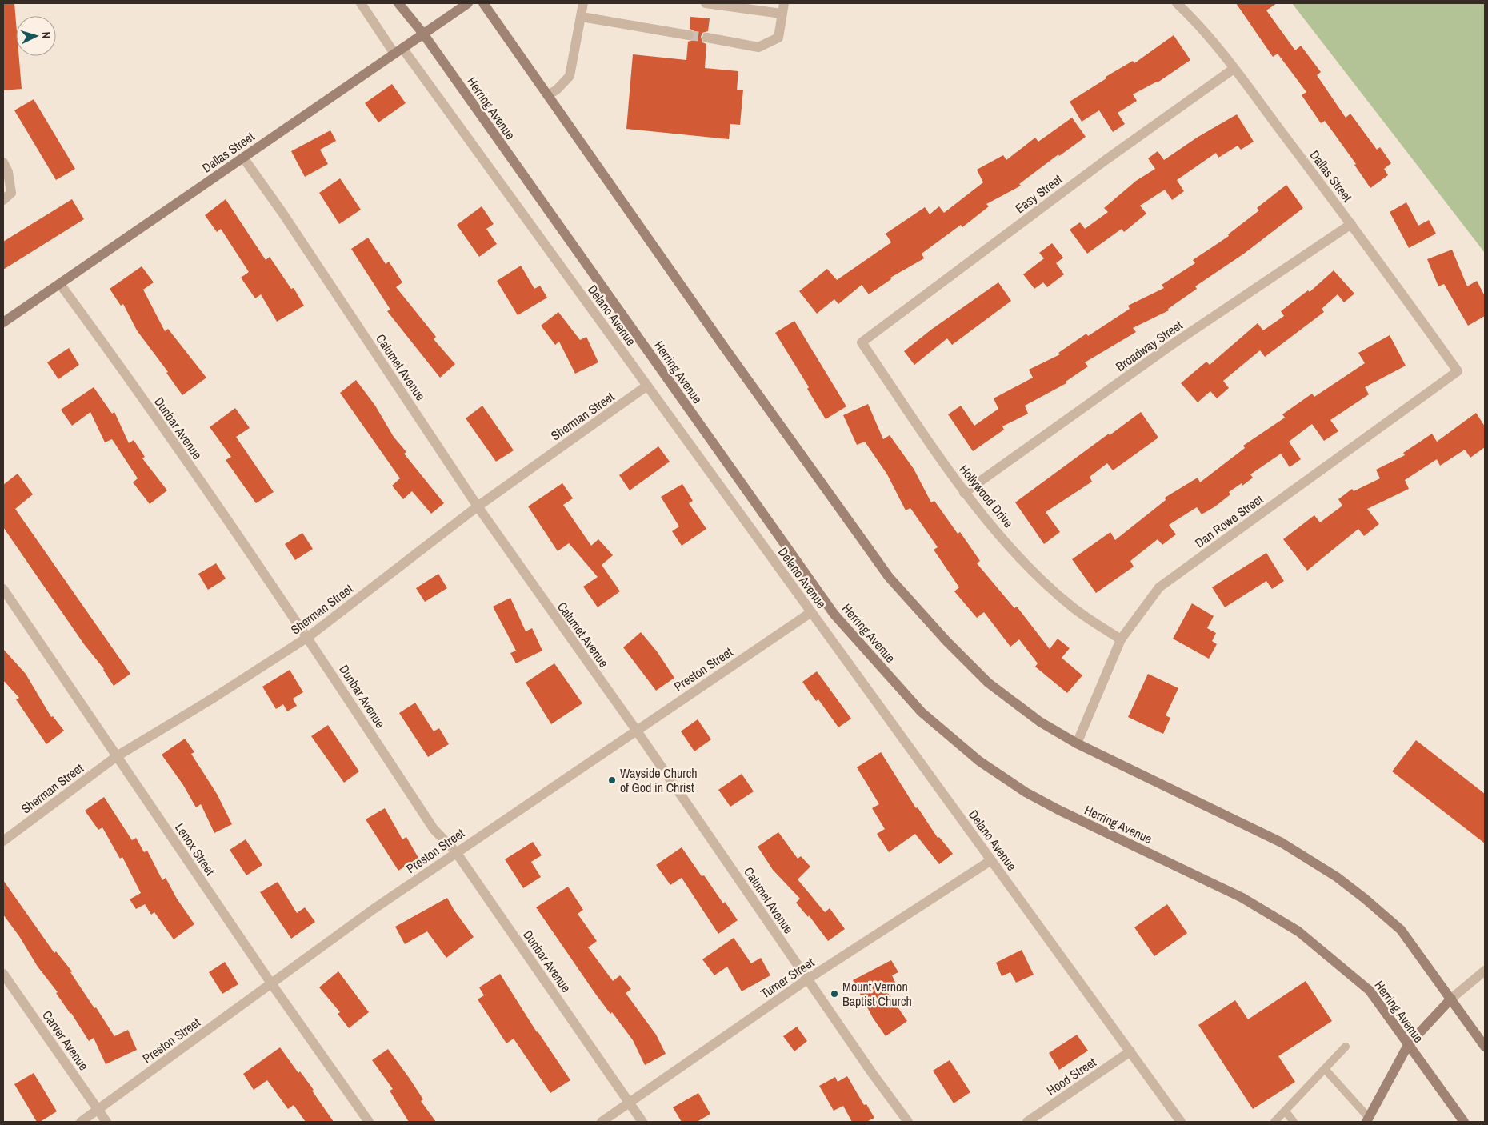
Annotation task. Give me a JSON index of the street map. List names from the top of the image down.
{
  "streets": {
    "main road": ["Herring Avenue", "Dallas Street"],
    "street": [
      "Easy Street",
      "Delano Avenue",
      "Broadway Street",
      "Calumet Avenue",
      "Sherman Street",
      "Dunbar Avenue",
      "Hollywood Drive",
      "Dan Rowe Street",
      "Preston Street",
      "Lenox Street",
      "Turner Street",
      "Carver Avenue",
      "Hood Street"
    ]
  },
  "crossings": [
    ["Herring Avenue", "Dallas Street"],
    ["Dallas Street", "Easy Street"],
    ["Dallas Street", "Delano Avenue"],
    ["Dallas Street", "Broadway Street"],
    ["Dallas Street", "Calumet Avenue"],
    ["Dallas Street", "Dunbar Avenue"],
    ["Dallas Street", "Dan Rowe Street"],
    ["Easy Street", "Hollywood Drive"],
    ["Delano Avenue", "Sherman Street"],
    ["Delano Avenue", "Preston Street"],
    ["Delano Avenue", "Turner Street"],
    ["Delano Avenue", "Hood Street"],
    ["Broadway Street", "Hollywood Drive"],
    ["Calumet Avenue", "Sherman Street"],
    ["Calumet Avenue", "Preston Street"],
    ["Calumet Avenue", "Turner Street"],
    ["Sherman Street", "Dunbar Avenue"],
    ["Sherman Street", "Lenox Street"],
    ["Dunbar Avenue", "Preston Street"],
    ["Dunbar Avenue", "Turner Street"],
    ["Hollywood Drive", "Dan Rowe Street"],
    ["Preston Street", "Lenox Street"],
    ["Preston Street", "Carver Avenue"]
  ],
  "places": ["Wayside Church of God in Christ", "Mount Vernon Baptist Church"],
  "north": "right"
}
